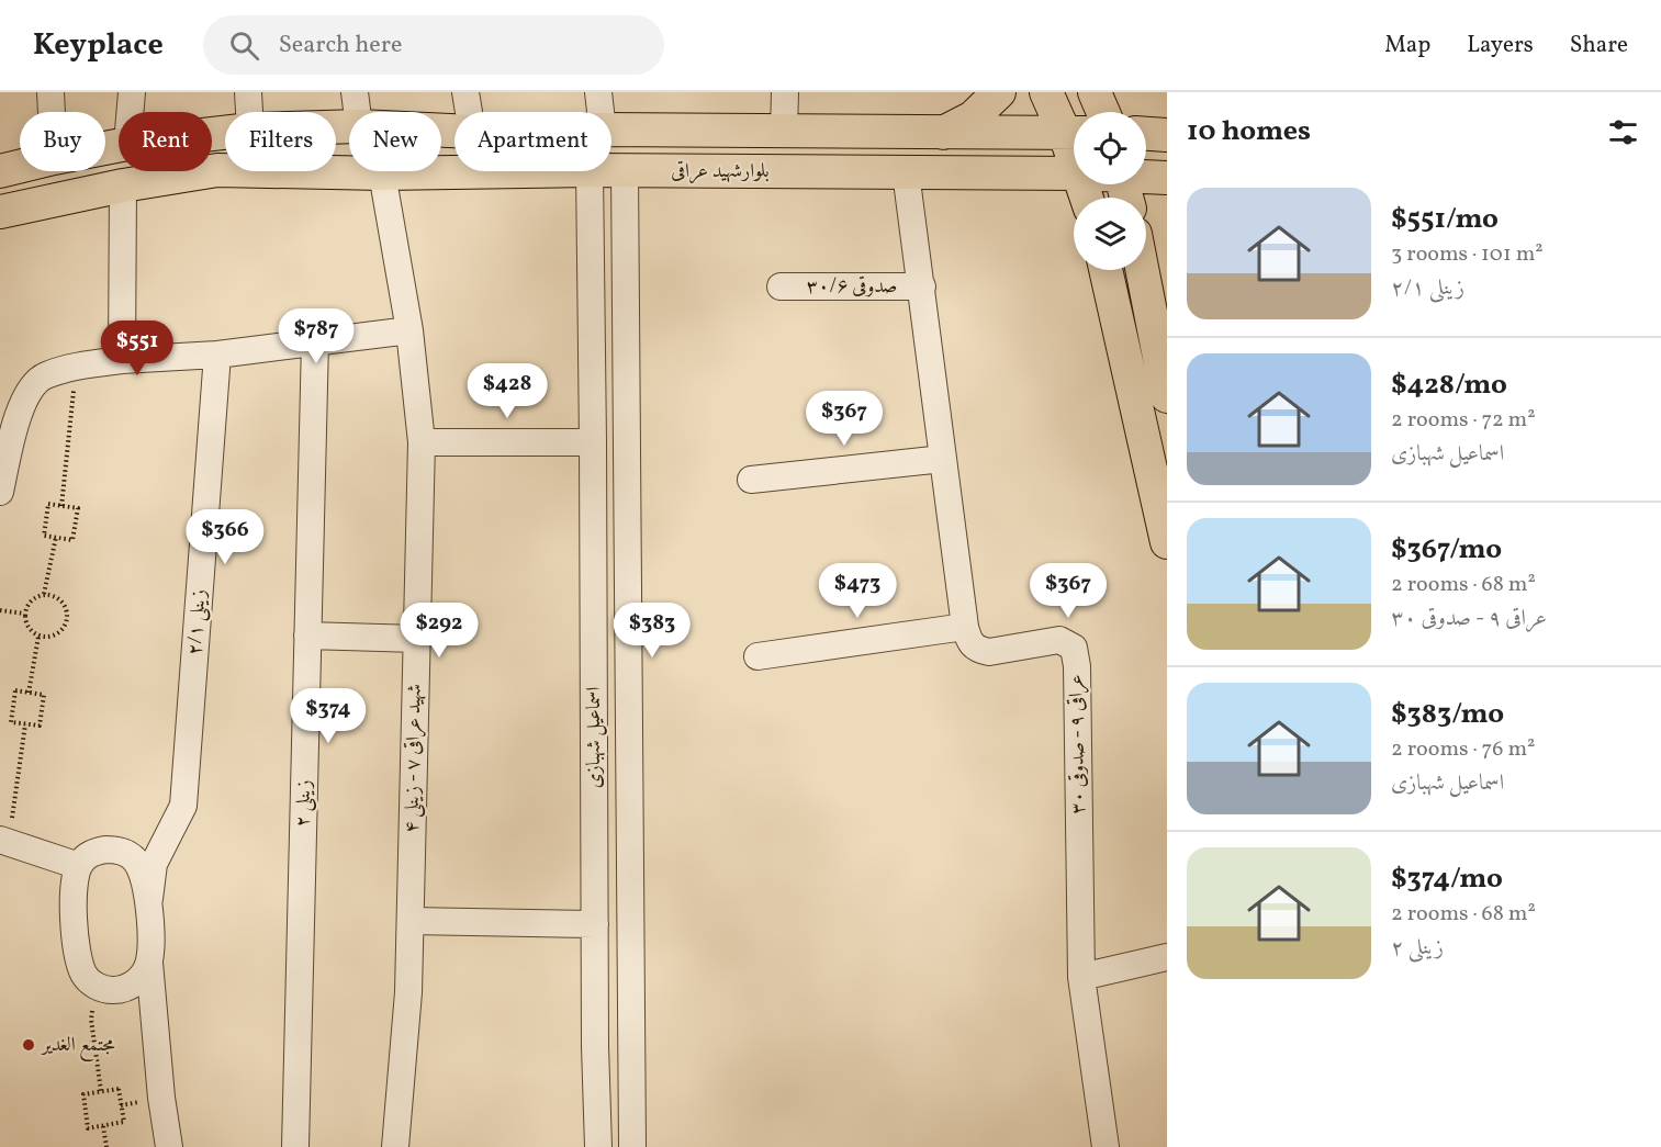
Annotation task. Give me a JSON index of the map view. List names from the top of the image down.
{
  "streets": {
    "main road": ["بلوارشهید عراقی"],
    "street": [
      "صدوقی ۳۰/۶",
      "زینلی ۲/۱",
      "اسماعیل شهبازی",
      "عراقی ۹ - صدوقی ۳۰",
      "شهید عراقی ۷ - زینلی ۴",
      "زینلی ۲"
    ]
  },
  "crossings": [
    ["بلوارشهید عراقی", "اسماعیل شهبازی"],
    ["بلوارشهید عراقی", "عراقی ۹ - صدوقی ۳۰"],
    ["بلوارشهید عراقی", "شهید عراقی ۷ - زینلی ۴"],
    ["صدوقی ۳۰/۶", "عراقی ۹ - صدوقی ۳۰"]
  ],
  "places": ["مجتمع الغدیر"],
  "page": {
    "header": "Keyplace",
    "search": "Search here",
    "nav": ["Map", "Layers", "Share"],
    "heading": "10 homes",
    "chip": [
      "Buy",
      "Rent",
      "Filters",
      "New",
      "Apartment"
    ],
    "list": [
      {
        "name": "$551/mo",
        "note": "3 rooms · 101 m² · زینلی ۲/۱"
      },
      {
        "name": "$428/mo",
        "note": "2 rooms · 72 m² · اسماعیل شهبازی"
      },
      {
        "name": "$367/mo",
        "note": "2 rooms · 68 m² · عراقی ۹ - صدوقی ۳۰"
      },
      {
        "name": "$383/mo",
        "note": "2 rooms · 76 m² · اسماعیل شهبازی"
      },
      {
        "name": "$374/mo",
        "note": "2 rooms · 68 m² · زینلی ۲"
      }
    ],
    "price": [
      "$787",
      "$551",
      "$428",
      "$367",
      "$366",
      "$473",
      "$367",
      "$292",
      "$383",
      "$374"
    ]
  }
}
